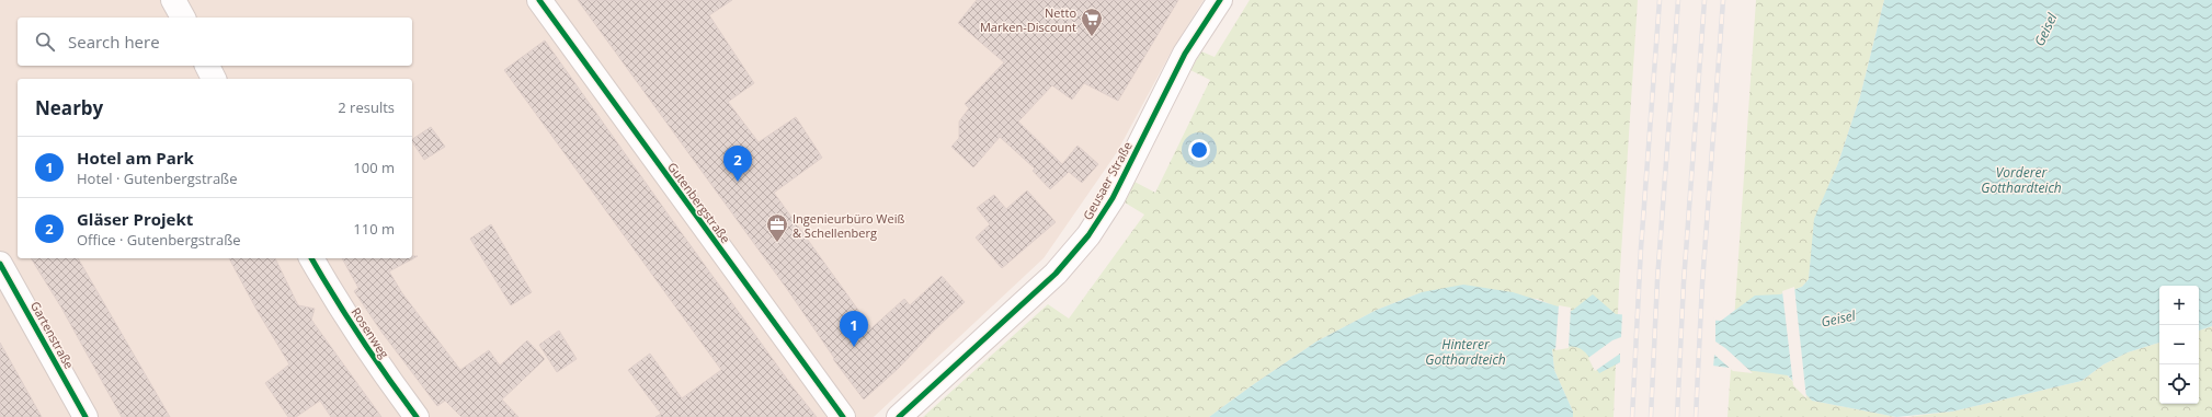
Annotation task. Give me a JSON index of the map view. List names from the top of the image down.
{
  "streets": {
    "street": [
      "Geusaer Straße",
      "Gutenbergstraße",
      "Rosenweg",
      "Gartenstraße"
    ]
  },
  "water": ["Geisel", "Vorderer Gotthardteich", "Hinterer Gotthardteich"],
  "places": {
    "supermarket": ["Netto Marken-Discount"],
    "office": ["Ingenieurbüro Weiß & Schellenberg"]
  },
  "page": {
    "search": "Search here",
    "heading": ["Nearby", "2 results"],
    "list": [
      {
        "mark": "1",
        "name": "Hotel am Park",
        "note": "Hotel · Gutenbergstraße",
        "value": "100 m"
      },
      {
        "mark": "2",
        "name": "Gläser Projekt",
        "note": "Office · Gutenbergstraße",
        "value": "110 m"
      }
    ],
    "pins": ["2", "1"],
    "map_buttons": ["+", "−"]
  }
}
